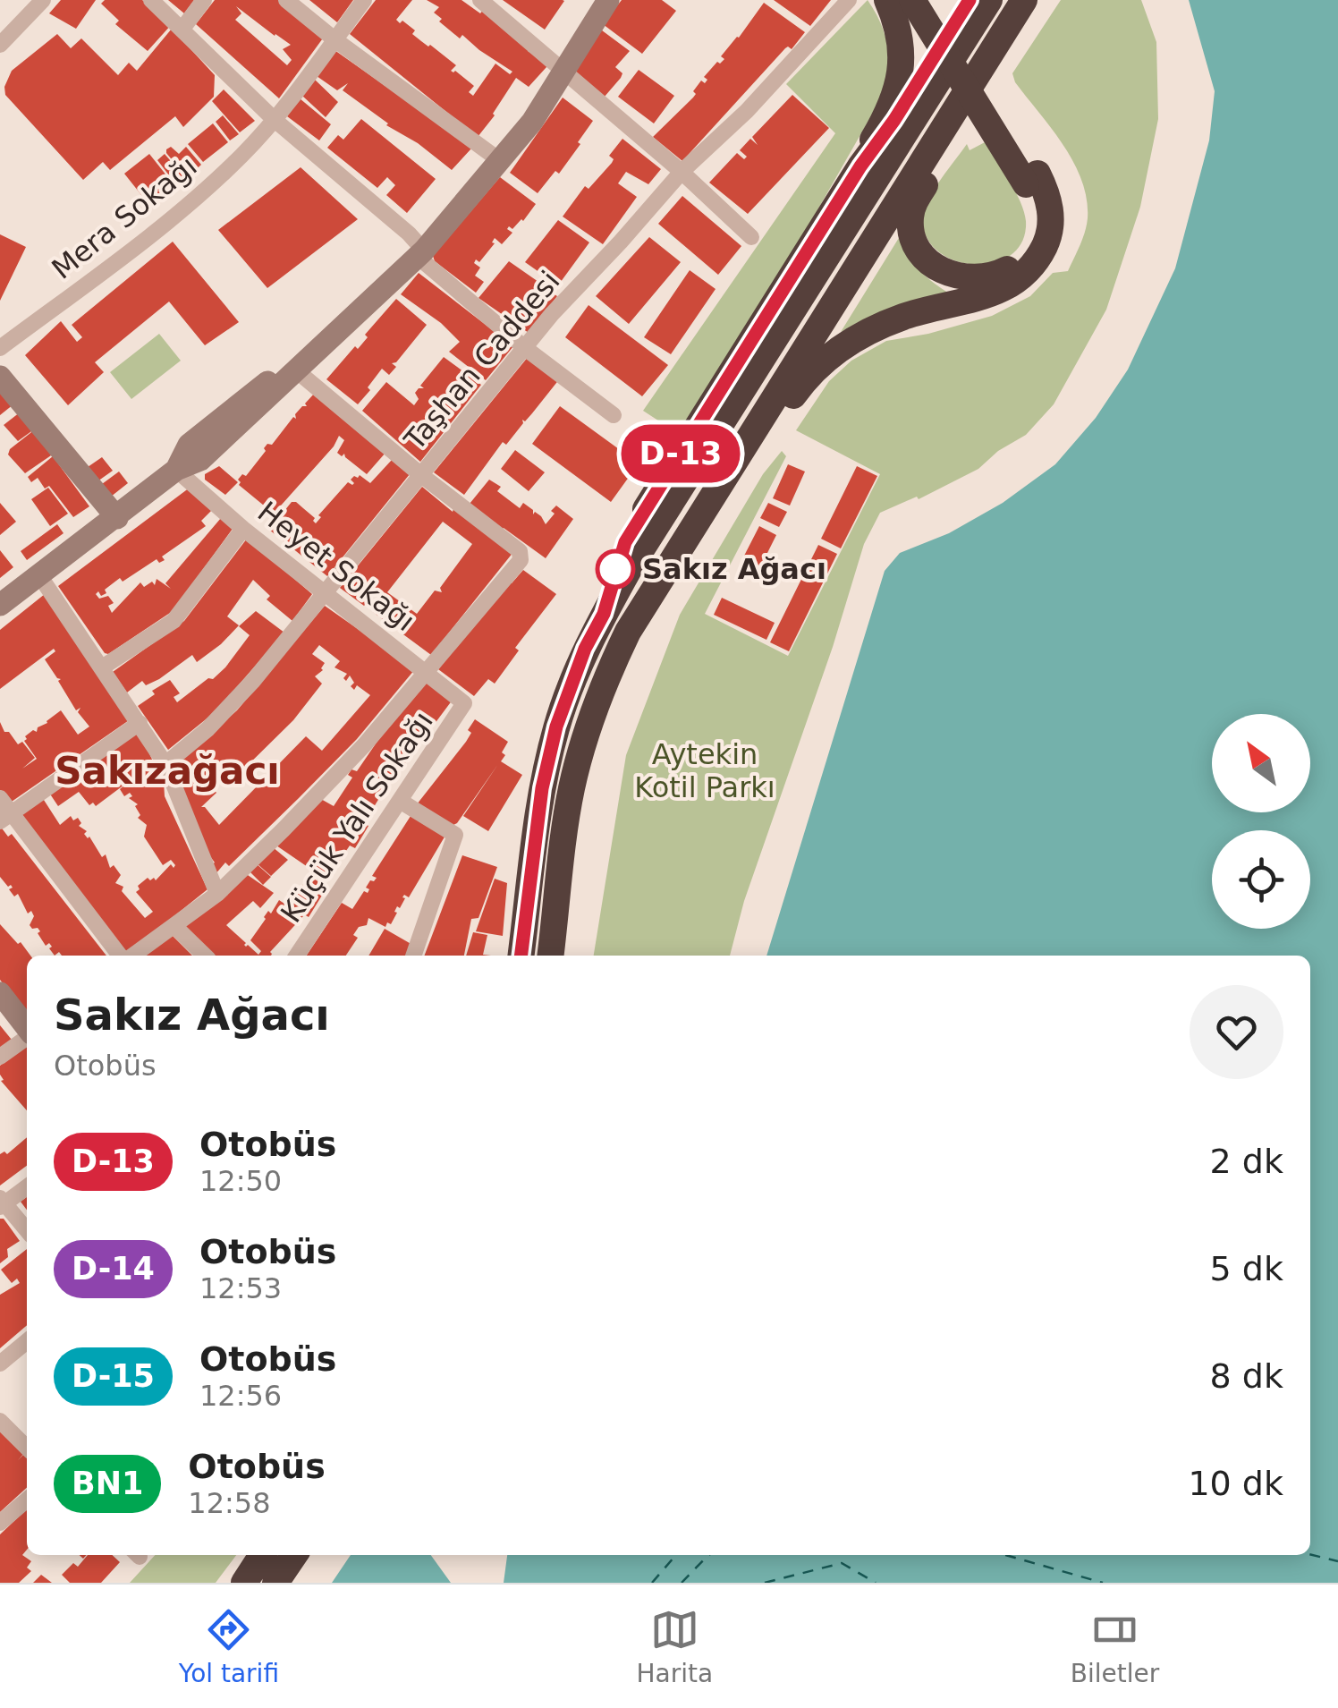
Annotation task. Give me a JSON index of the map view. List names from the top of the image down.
{
  "streets": {
    "street": [
      "Mera Sokağı",
      "Taşhan Caddesi",
      "Heyet Sokağı",
      "Küçük Yalı Sokağı"
    ]
  },
  "crossings": [
    ["Taşhan Caddesi", "Heyet Sokağı"],
    ["Heyet Sokağı", "Küçük Yalı Sokağı"]
  ],
  "districts": ["Sakızağacı"],
  "parks": ["Aytekin Kotil Parkı"],
  "places": ["Sakız Ağacı"],
  "lines": ["bus line D-13"],
  "north": "top left",
  "page": {
    "on_map": "D-13",
    "heading": ["Sakız Ağacı", "Otobüs"],
    "list": [
      {
        "mark": "D-13",
        "name": "Otobüs",
        "note": "12:50",
        "value": "2 dk"
      },
      {
        "mark": "D-14",
        "name": "Otobüs",
        "note": "12:53",
        "value": "5 dk"
      },
      {
        "mark": "D-15",
        "name": "Otobüs",
        "note": "12:56",
        "value": "8 dk"
      },
      {
        "mark": "BN1",
        "name": "Otobüs",
        "note": "12:58",
        "value": "10 dk"
      }
    ],
    "tabs": ["Yol tarifi", "Harita", "Biletler"]
  }
}
